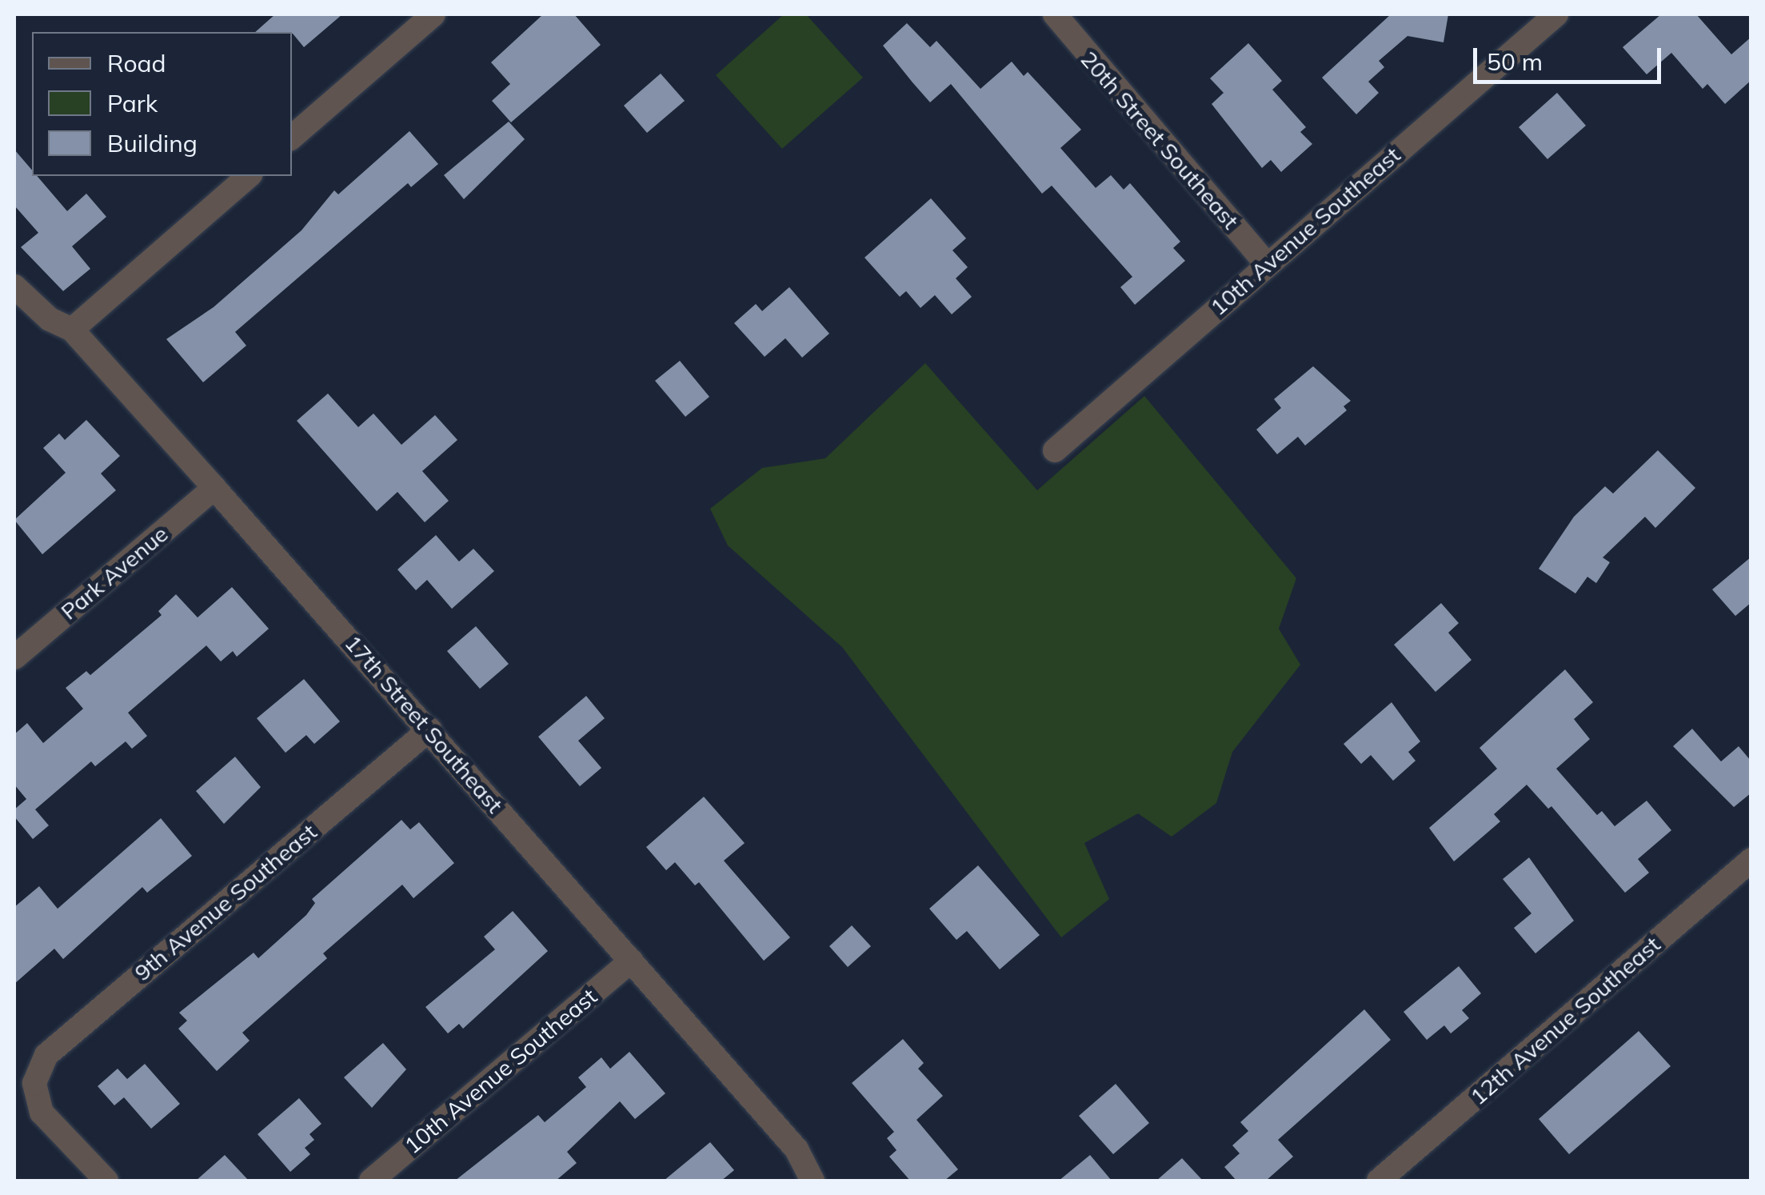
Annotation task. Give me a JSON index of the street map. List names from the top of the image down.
{
  "streets": {
    "street": [
      "20th Street Southeast",
      "10th Avenue Southeast",
      "Park Avenue",
      "17th Street Southeast",
      "9th Avenue Southeast",
      "12th Avenue Southeast"
    ]
  },
  "crossings": [
    ["20th Street Southeast", "10th Avenue Southeast"],
    ["10th Avenue Southeast", "17th Street Southeast"],
    ["Park Avenue", "17th Street Southeast"],
    ["17th Street Southeast", "9th Avenue Southeast"]
  ],
  "legend": ["Road", "Park", "Building"],
  "scale_bar": "50 m"
}
